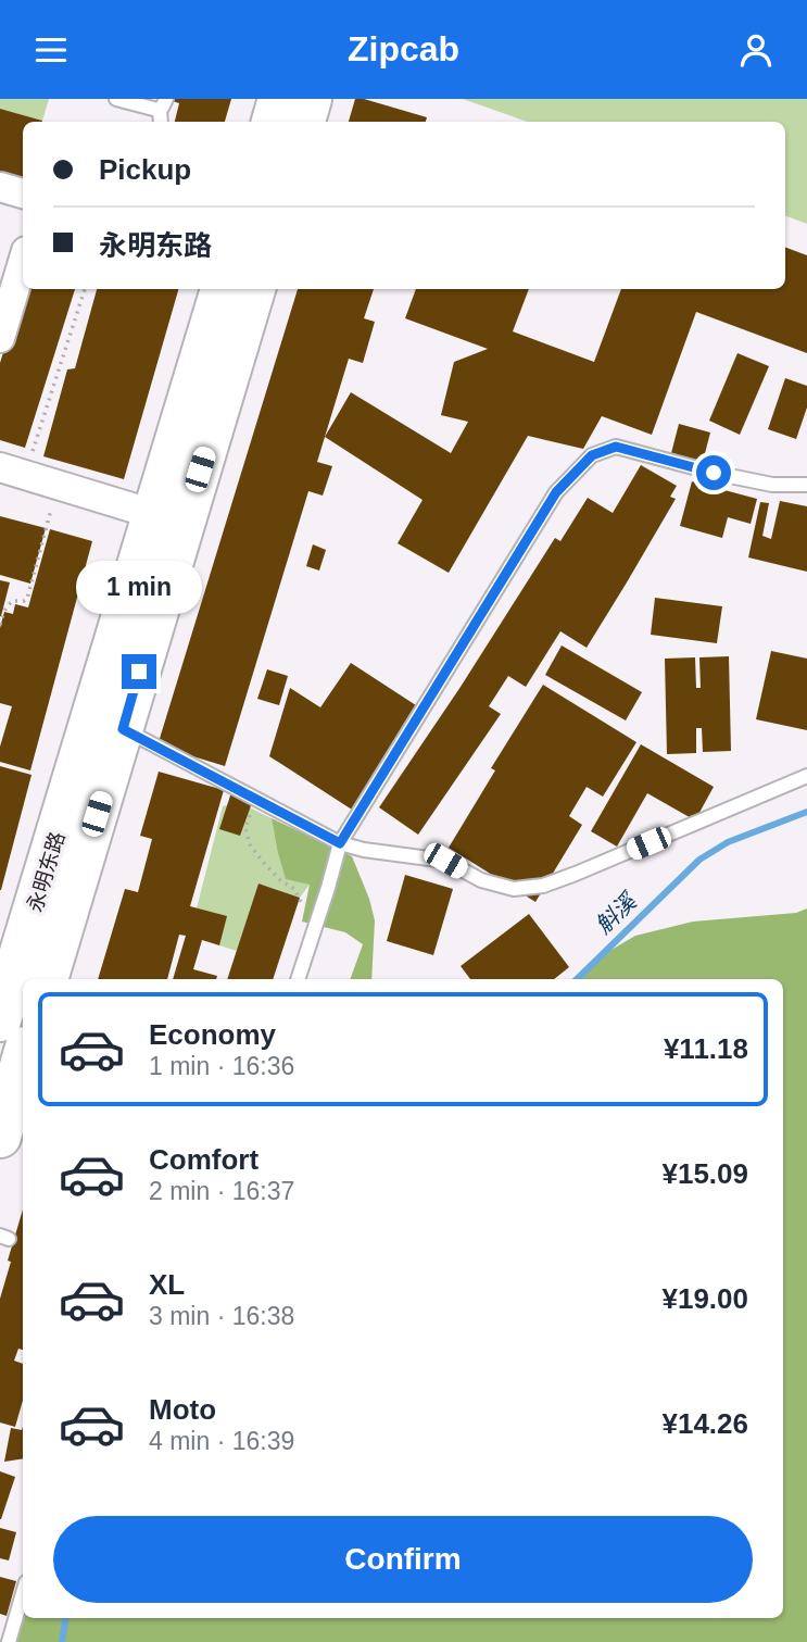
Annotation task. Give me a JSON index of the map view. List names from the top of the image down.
{
  "streets": {
    "main road": ["永明东路"]
  },
  "water": ["斛溪"],
  "page": {
    "header": "Zipcab",
    "banner": ["Pickup", "永明东路"],
    "bubble": "1 min",
    "list": [
      {
        "name": "Economy",
        "note": "1 min · 16:36",
        "value": "¥11.18"
      },
      {
        "name": "Comfort",
        "note": "2 min · 16:37",
        "value": "¥15.09"
      },
      {
        "name": "XL",
        "note": "3 min · 16:38",
        "value": "¥19.00"
      },
      {
        "name": "Moto",
        "note": "4 min · 16:39",
        "value": "¥14.26"
      }
    ],
    "buttons": "Confirm"
  }
}
